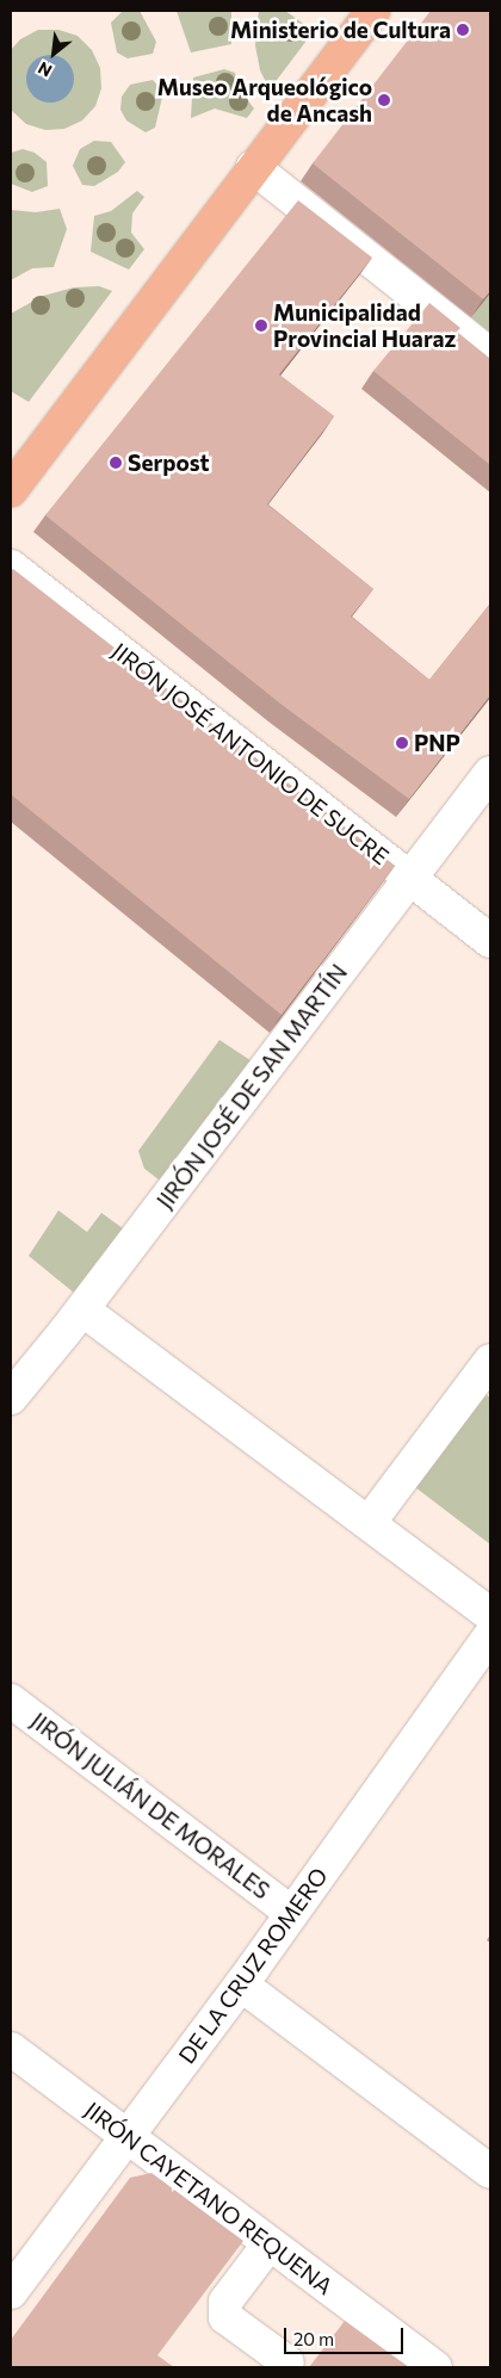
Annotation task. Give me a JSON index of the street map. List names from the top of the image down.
{
  "streets": {
    "street": [
      "JIRÓN JOSÉ ANTONIO DE SUCRE",
      "JIRÓN JOSÉ DE SAN MARTÍN",
      "JIRÓN JULIÁN DE MORALES",
      "DE LA CRUZ ROMERO",
      "JIRÓN CAYETANO REQUENA"
    ]
  },
  "crossings": [
    ["JIRÓN JOSÉ ANTONIO DE SUCRE", "JIRÓN JOSÉ DE SAN MARTÍN"],
    ["JIRÓN JULIÁN DE MORALES", "DE LA CRUZ ROMERO"],
    ["DE LA CRUZ ROMERO", "JIRÓN CAYETANO REQUENA"]
  ],
  "places": [
    "Ministerio de Cultura",
    "Museo Arqueológico de Ancash",
    "Municipalidad Provincial Huaraz",
    "Serpost",
    "PNP"
  ],
  "scale_bar": "20 m",
  "north": "bottom left"
}
